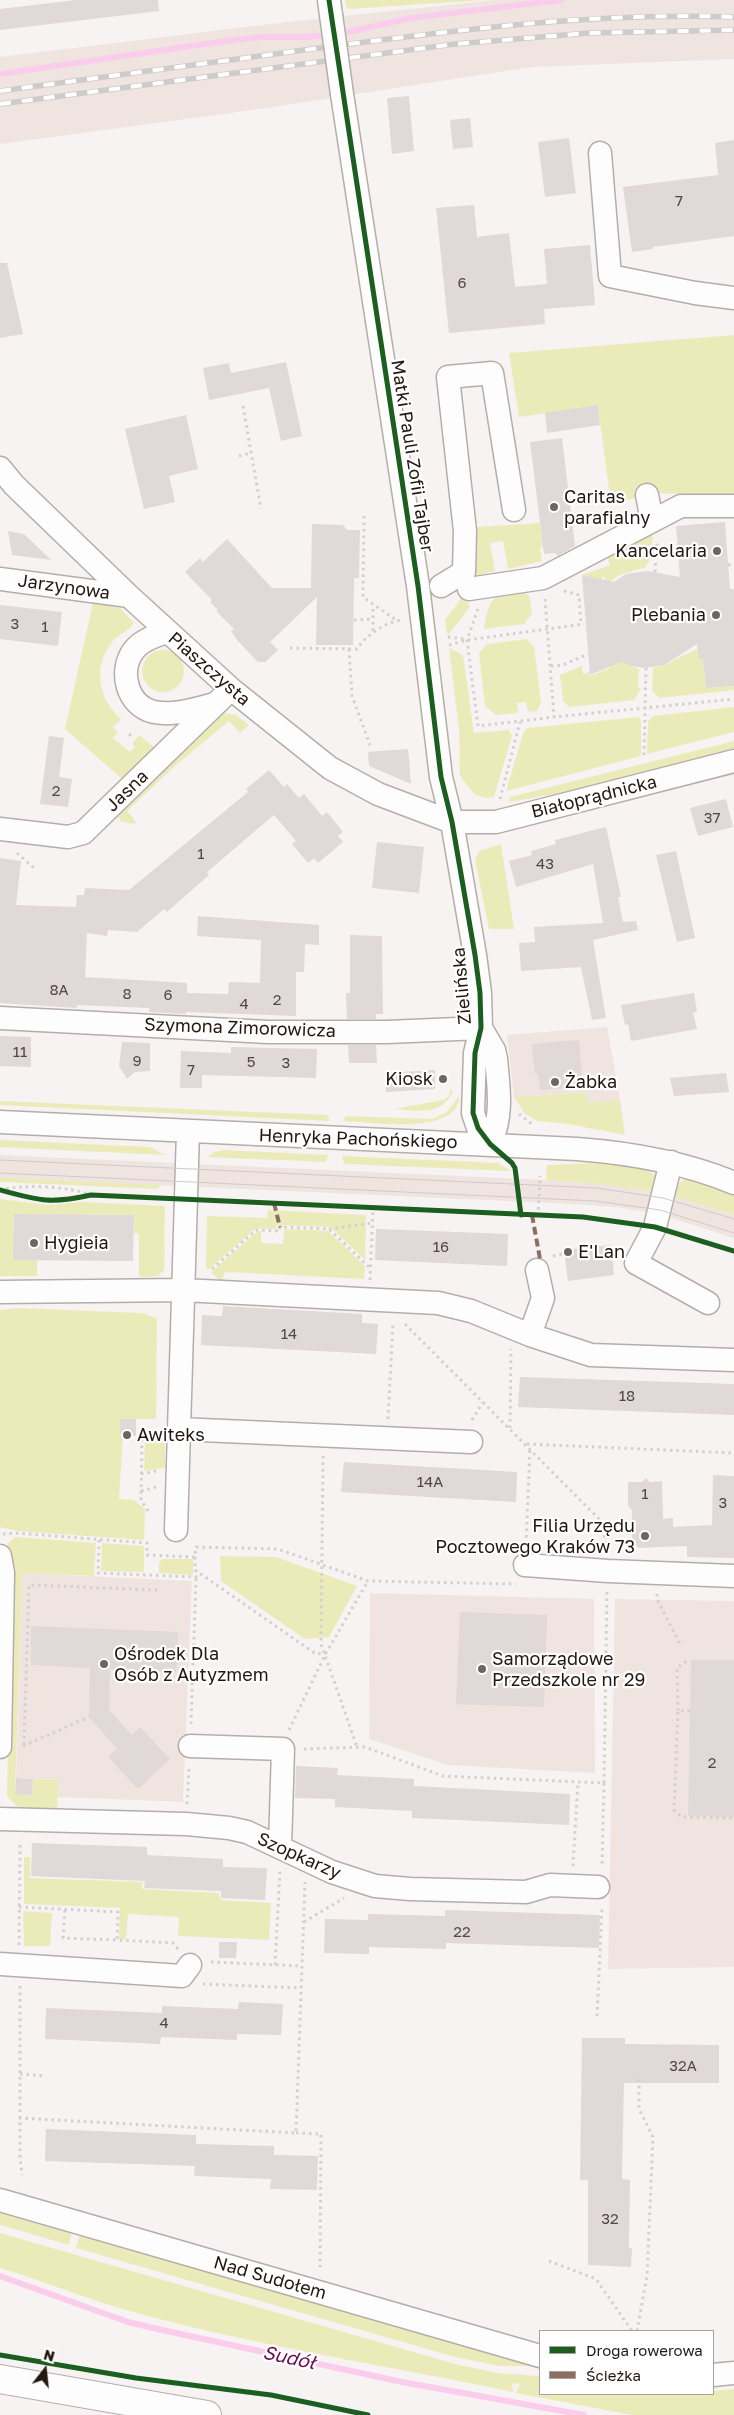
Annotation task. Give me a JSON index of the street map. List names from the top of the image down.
{
  "streets": {
    "street": [
      "Matki Pauli Zofii Tajber",
      "Jarzynowa",
      "Piaszczysta",
      "Jasna",
      "Białoprądnicka",
      "Zielińska",
      "Szymona Zimorowicza",
      "Henryka Pachońskiego",
      "Szopkarzy",
      "Nad Sudołem"
    ]
  },
  "crossings": [
    ["Matki Pauli Zofii Tajber", "Piaszczysta"],
    ["Matki Pauli Zofii Tajber", "Białoprądnicka"],
    ["Matki Pauli Zofii Tajber", "Zielińska"],
    ["Jarzynowa", "Piaszczysta"],
    ["Piaszczysta", "Jasna"],
    ["Piaszczysta", "Białoprądnicka"],
    ["Piaszczysta", "Zielińska"],
    ["Białoprądnicka", "Zielińska"],
    ["Zielińska", "Szymona Zimorowicza"],
    ["Zielińska", "Henryka Pachońskiego"]
  ],
  "water": ["Sudół"],
  "places": [
    "Caritas parafialny",
    "Kancelaria",
    "Plebania",
    "Kiosk",
    "Żabka",
    "Hygieia",
    "E'Lan",
    "Awiteks",
    "Filia Urzędu Pocztowego Kraków 73",
    "Ośrodek Dla Osób z Autyzmem",
    "Samorządowe Przedszkole nr 29"
  ],
  "house_numbers": [
    "7",
    "6",
    "3",
    "1",
    "2",
    "37",
    "1",
    "43",
    "8A",
    "8",
    "6",
    "2",
    "4",
    "11",
    "9",
    "5",
    "3",
    "7",
    "16",
    "14",
    "18",
    "14A",
    "1",
    "3",
    "2",
    "22",
    "4",
    "32A",
    "32"
  ],
  "legend": ["Droga rowerowa", "Ścieżka"],
  "north": "top"
}
